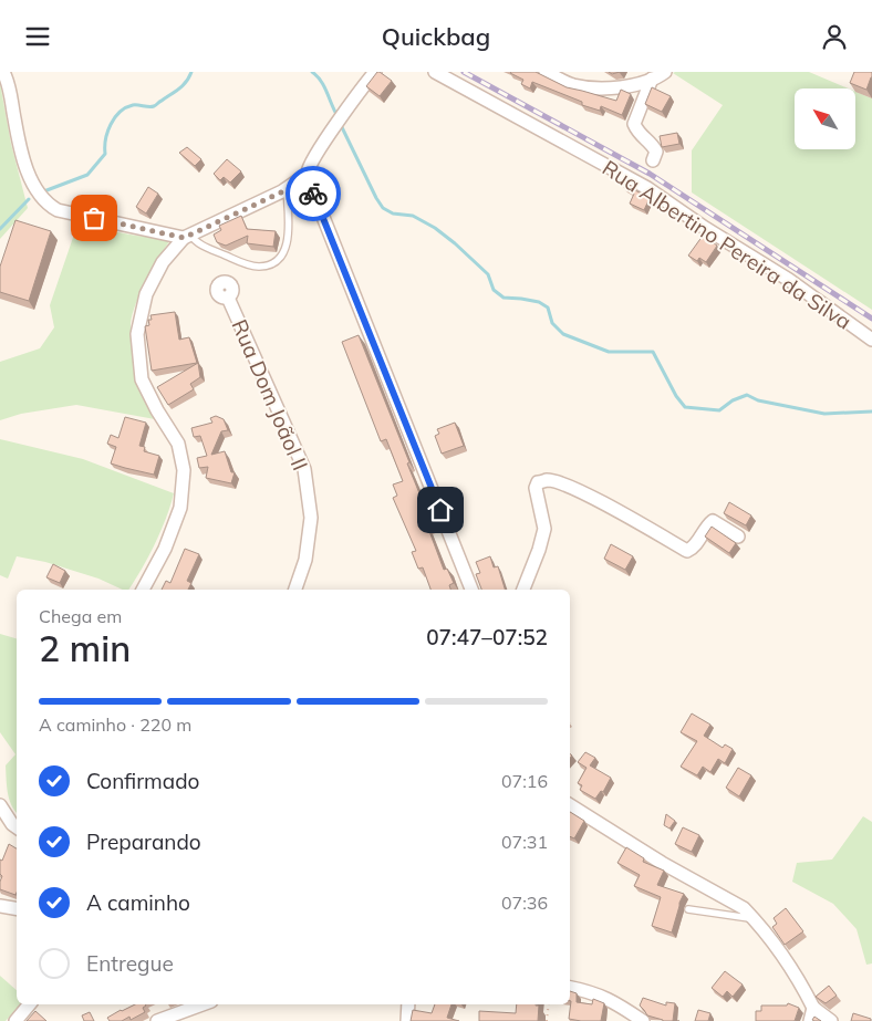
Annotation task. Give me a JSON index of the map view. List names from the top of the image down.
{
  "streets": {
    "street": ["Rua Albertino Pereira da Silva", "Rua Dom Joãol II"]
  },
  "north": "top left",
  "page": {
    "header": "Quickbag",
    "heading": ["2 min", "Chega em", "07:47–07:52"],
    "bar": "A caminho · 220 m",
    "list": [
      ["Confirmado", "07:16"],
      ["Preparando", "07:31"],
      ["A caminho", "07:36"],
      "Entregue"
    ]
  }
}
